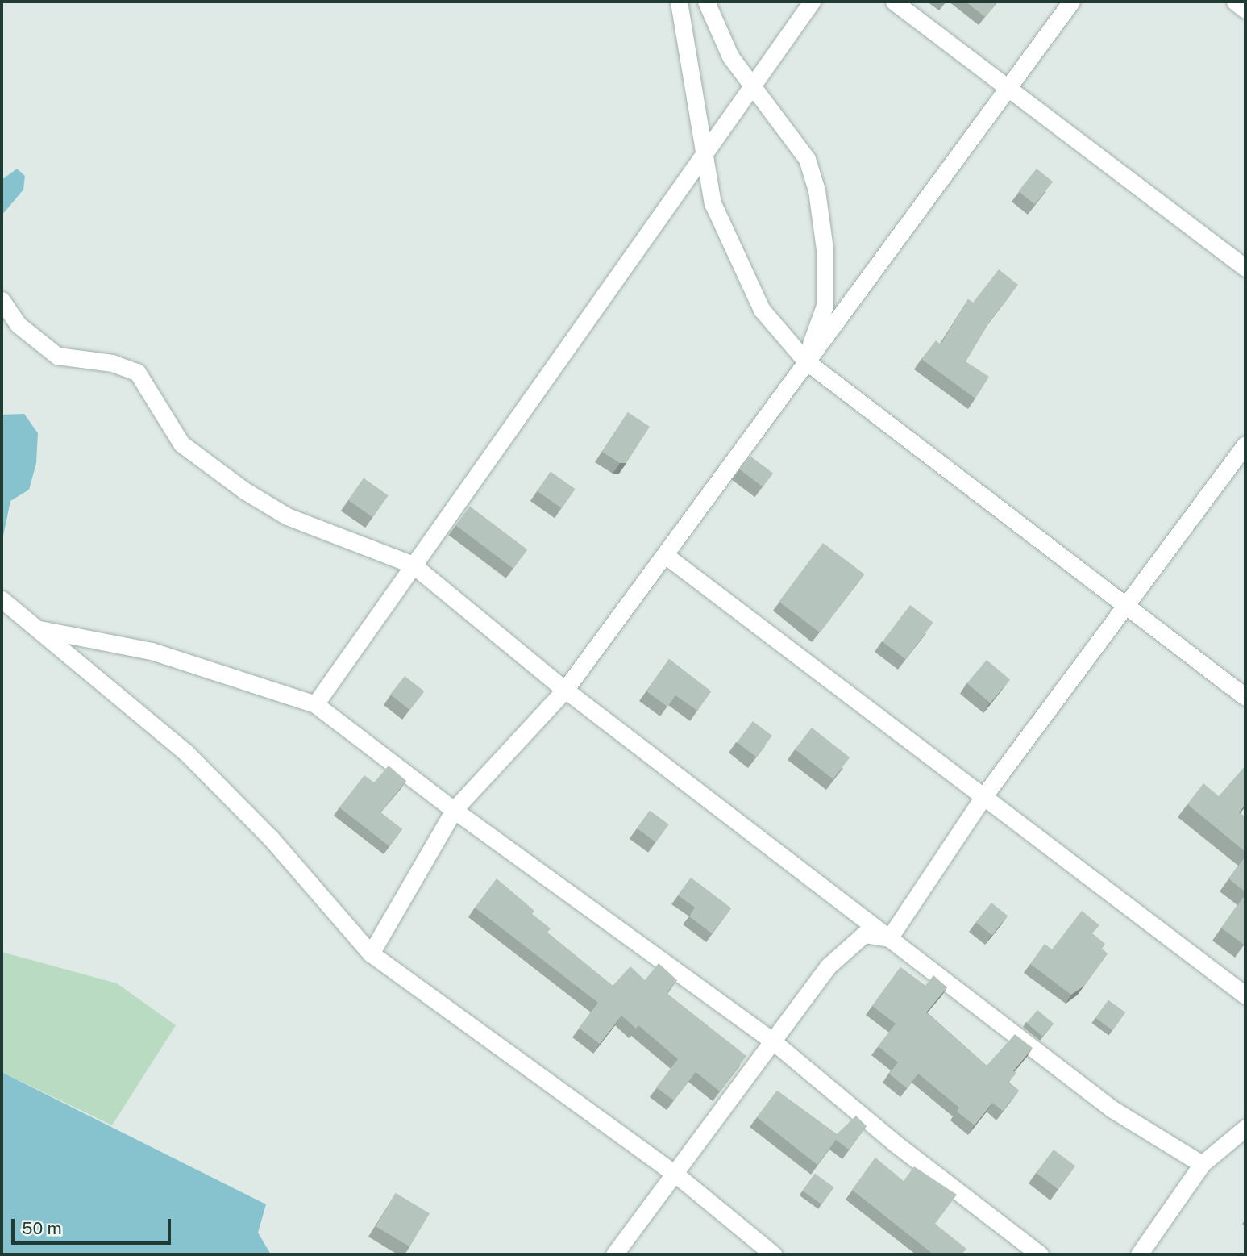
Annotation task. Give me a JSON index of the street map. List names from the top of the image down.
{
  "scale_bar": "50 m"
}
